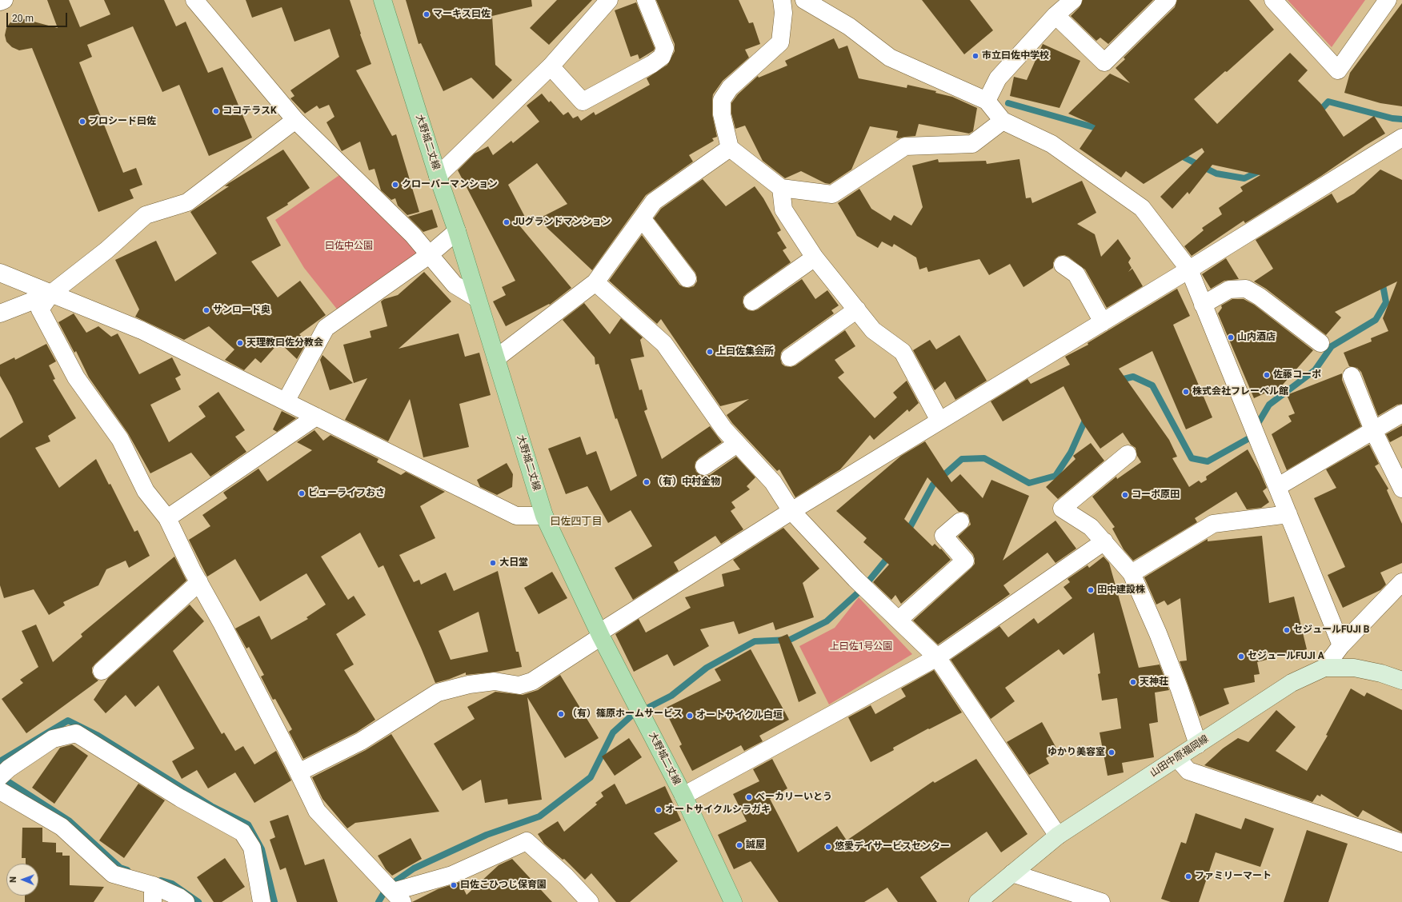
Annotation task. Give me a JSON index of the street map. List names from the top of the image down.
{
  "streets": {
    "main road": ["大野城二丈線", "山田中原福岡線"]
  },
  "districts": ["曰佐四丁目"],
  "parks": ["曰佐中公園", "上曰佐1号公園"],
  "places": [
    "マーキス曰佐",
    "市立曰佐中学校",
    "ココテラスK",
    "プロシード曰佐",
    "クローバーマンション",
    "JUグランドマンション",
    "サンロード奥",
    "山内酒店",
    "天理教曰佐分教会",
    "上曰佐集会所",
    "佐藤コーポ",
    "株式会社フレーベル館",
    "（有）中村金物",
    "ビューライフおさ",
    "コーポ原田",
    "大日堂",
    "田中建設株",
    "セジュールFUJI B",
    "セジュールFUJI A",
    "天神荘",
    "（有）篠原ホームサービス",
    "オートサイクル白垣",
    "ゆかり美容室",
    "ベーカリーいとう",
    "オートサイクルシラガキ",
    "誠屋",
    "悠愛デイサービスセンター",
    "ファミリーマート",
    "曰佐こひつじ保育園"
  ],
  "scale_bar": "20 m",
  "north": "left"
}
